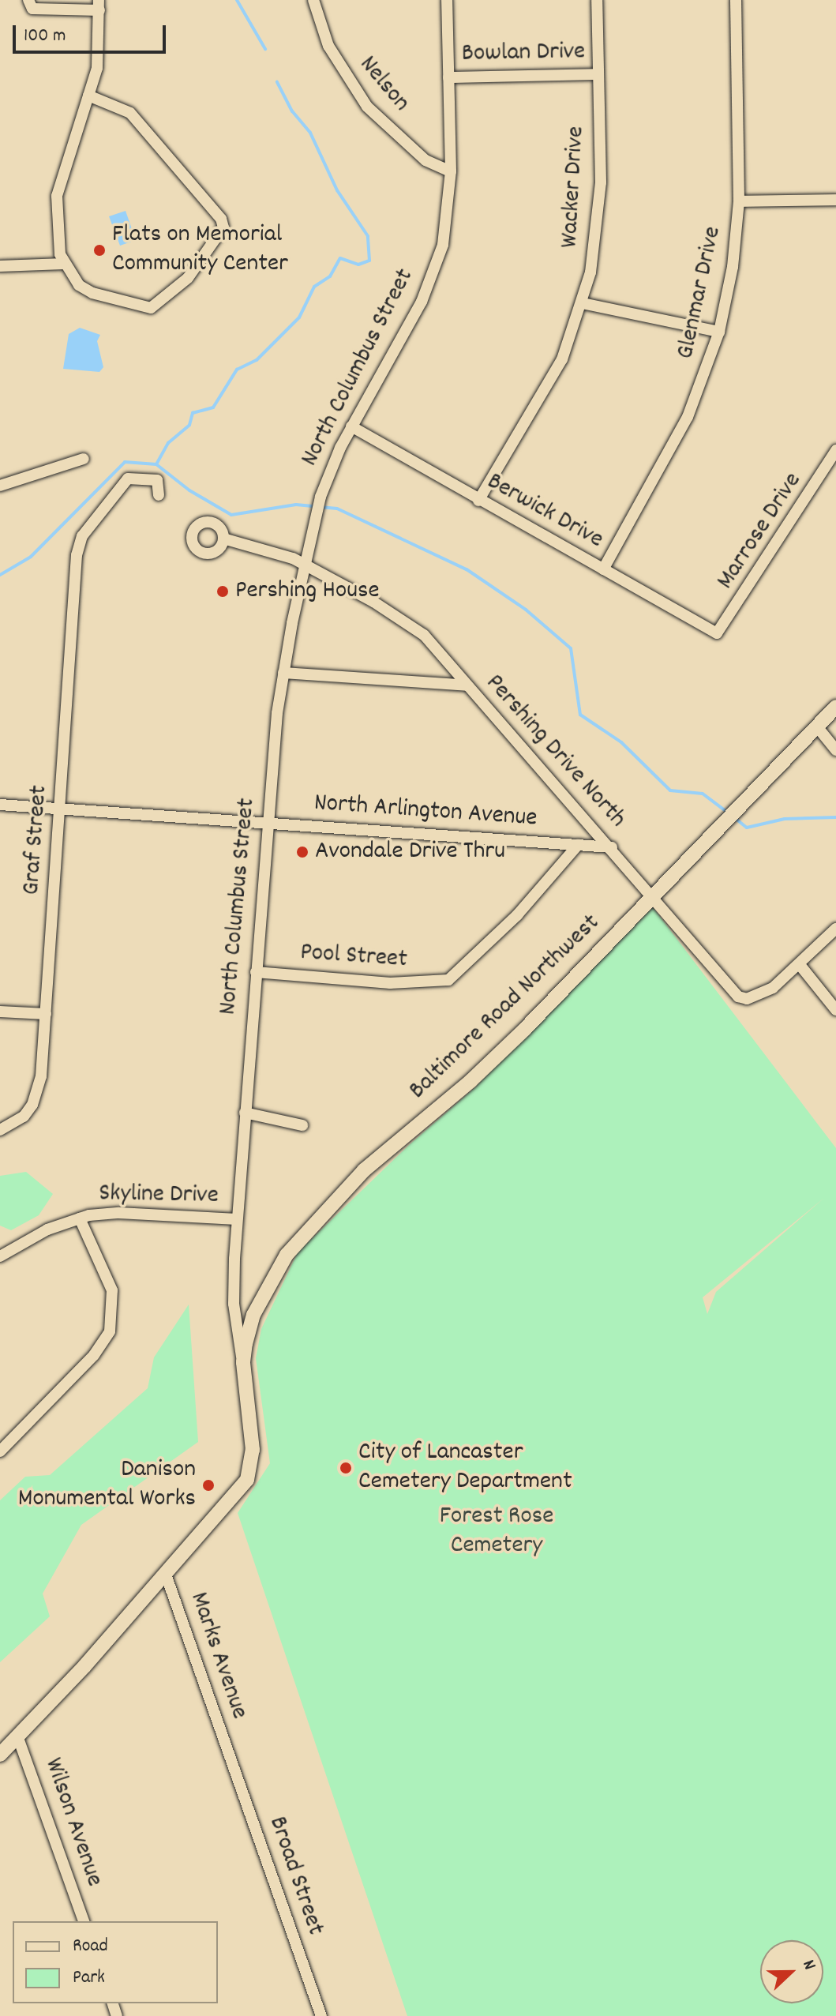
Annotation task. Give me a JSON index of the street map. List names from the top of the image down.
{
  "streets": {
    "main road": ["North Columbus Street", "Baltimore Road Northwest"],
    "street": [
      "Bowlan Drive",
      "Nelson",
      "Wacker Drive",
      "Glenmar Drive",
      "Berwick Drive",
      "Marrose Drive",
      "Pershing Drive North",
      "North Arlington Avenue",
      "Graf Street",
      "Pool Street",
      "Skyline Drive",
      "Marks Avenue",
      "Wilson Avenue",
      "Broad Street"
    ]
  },
  "crossings": [
    ["Bowlan Drive", "Wacker Drive"],
    ["Bowlan Drive", "North Columbus Street"],
    ["Nelson", "North Columbus Street"],
    ["Wacker Drive", "Berwick Drive"],
    ["Glenmar Drive", "Berwick Drive"],
    ["North Columbus Street", "Berwick Drive"],
    ["North Columbus Street", "Pershing Drive North"],
    ["North Columbus Street", "North Arlington Avenue"],
    ["North Columbus Street", "Pool Street"],
    ["North Columbus Street", "Baltimore Road Northwest"],
    ["North Columbus Street", "Skyline Drive"],
    ["North Columbus Street", "Marks Avenue"],
    ["North Columbus Street", "Wilson Avenue"],
    ["Berwick Drive", "Marrose Drive"],
    ["Pershing Drive North", "North Arlington Avenue"],
    ["Pershing Drive North", "Baltimore Road Northwest"],
    ["North Arlington Avenue", "Graf Street"],
    ["North Arlington Avenue", "Pool Street"],
    ["Marks Avenue", "Broad Street"]
  ],
  "parks": ["Forest Rose Cemetery"],
  "places": [
    "Flats on Memorial Community Center",
    "Pershing House",
    "Avondale Drive Thru",
    "City of Lancaster Cemetery Department",
    "Danison Monumental Works"
  ],
  "legend": ["Road", "Park"],
  "scale_bar": "100 m",
  "north": "right"
}
